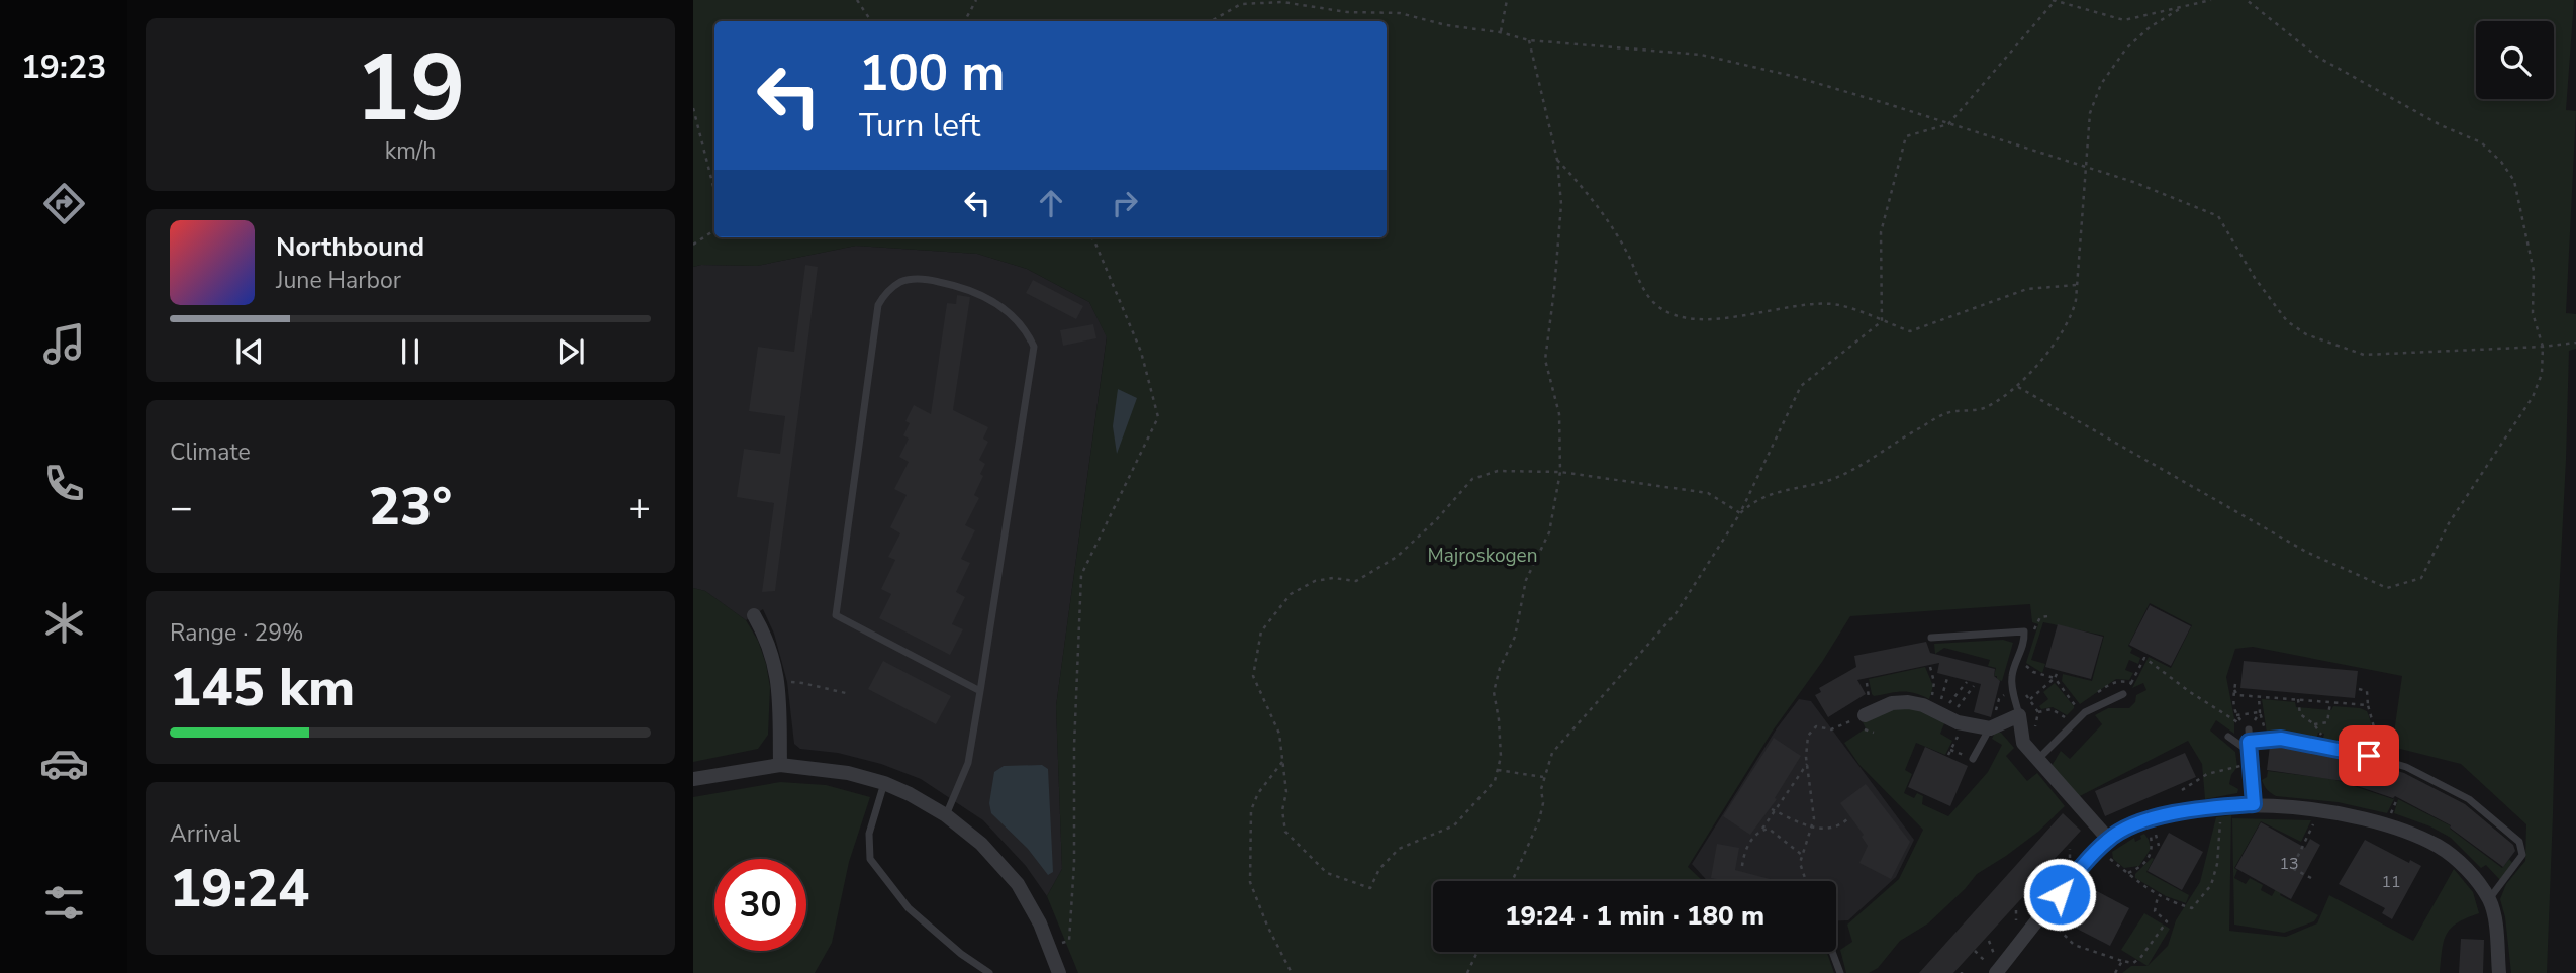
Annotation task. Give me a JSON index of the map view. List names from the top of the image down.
{
  "parks": ["Majroskogen"],
  "house_numbers": ["13", "11"],
  "page": {
    "tabs": "19:23",
    "tile": [
      ["19", "km/h"],
      "Climate",
      ["Range · 29%", "145 km"],
      ["Arrival", "19:24"]
    ],
    "turn": ["100 m", "Turn left"],
    "song": ["Northbound", "June Harbor"],
    "heat": ["−", "23°", "+"],
    "limit": "30",
    "trip": "19:24 · 1 min · 180 m"
  }
}
